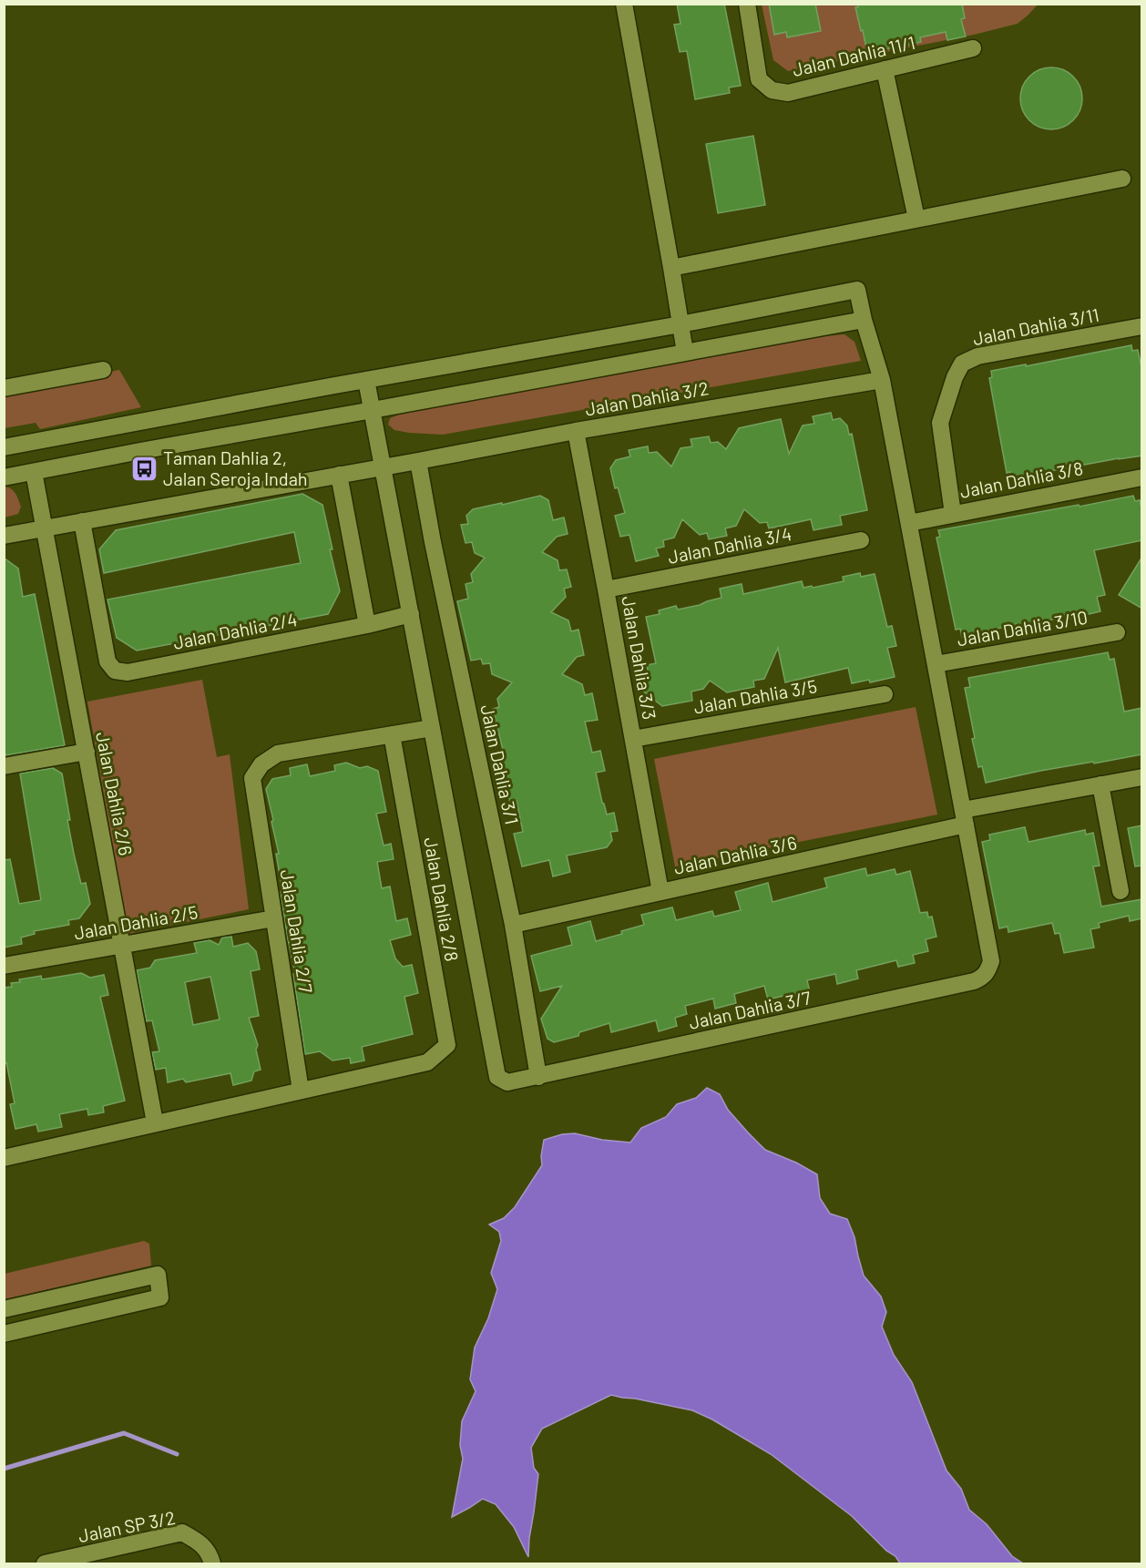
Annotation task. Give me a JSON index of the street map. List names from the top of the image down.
{
  "streets": {
    "street": [
      "Jalan Dahlia 11/1",
      "Jalan Dahlia 3/11",
      "Jalan Dahlia 3/2",
      "Jalan Dahlia 3/8",
      "Jalan Dahlia 3/4",
      "Jalan Dahlia 3/10",
      "Jalan Dahlia 2/4",
      "Jalan Dahlia 3/3",
      "Jalan Dahlia 3/5",
      "Jalan Dahlia 3/1",
      "Jalan Dahlia 2/6",
      "Jalan Dahlia 3/6",
      "Jalan Dahlia 2/8",
      "Jalan Dahlia 2/5",
      "Jalan Dahlia 2/7",
      "Jalan Dahlia 3/7",
      "Jalan SP 3/2"
    ]
  },
  "crossings": [
    ["Jalan Dahlia 3/11", "Jalan Dahlia 3/8"],
    ["Jalan Dahlia 3/2", "Jalan Dahlia 2/4"],
    ["Jalan Dahlia 3/2", "Jalan Dahlia 3/3"],
    ["Jalan Dahlia 3/2", "Jalan Dahlia 3/1"],
    ["Jalan Dahlia 3/2", "Jalan Dahlia 2/6"],
    ["Jalan Dahlia 3/4", "Jalan Dahlia 3/3"],
    ["Jalan Dahlia 3/3", "Jalan Dahlia 3/5"],
    ["Jalan Dahlia 3/3", "Jalan Dahlia 3/6"],
    ["Jalan Dahlia 3/1", "Jalan Dahlia 3/6"],
    ["Jalan Dahlia 3/1", "Jalan Dahlia 3/7"],
    ["Jalan Dahlia 2/6", "Jalan Dahlia 2/5"],
    ["Jalan Dahlia 3/6", "Jalan Dahlia 3/7"],
    ["Jalan Dahlia 2/8", "Jalan Dahlia 2/7"],
    ["Jalan Dahlia 2/5", "Jalan Dahlia 2/7"]
  ],
  "places": {
    "bus stop": ["Taman Dahlia 2, Jalan Seroja Indah"]
  }
}
